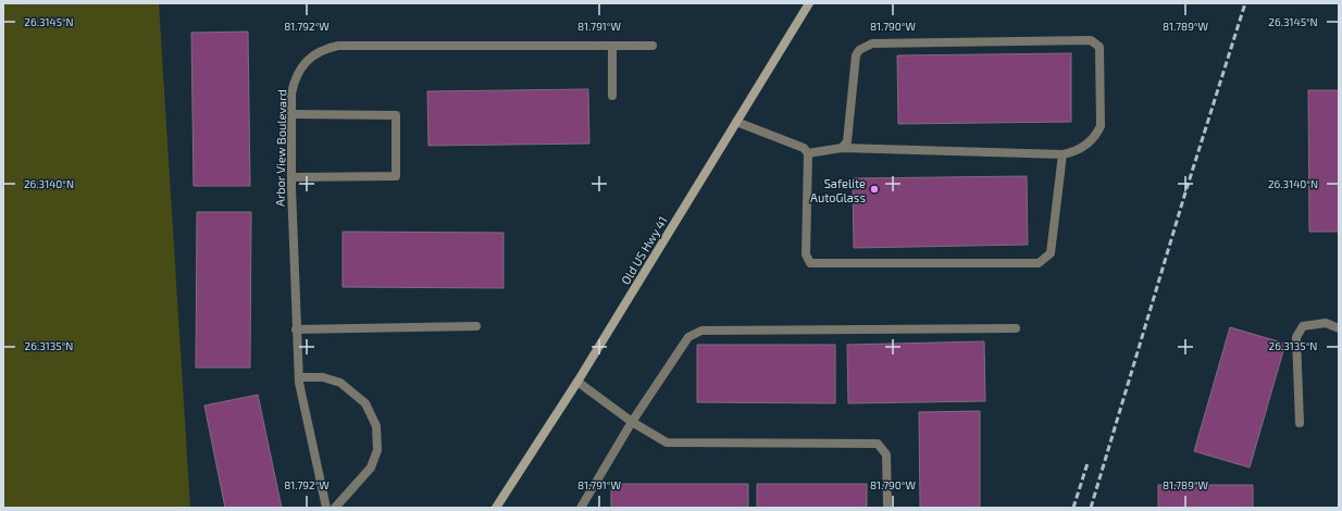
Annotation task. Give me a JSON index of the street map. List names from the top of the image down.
{
  "streets": {
    "street": ["Arbor View Boulevard", "Old US Hwy 41"]
  },
  "places": ["Safelite AutoGlass"],
  "coordinates": [
    "26.3145°N",
    "81.792°W",
    "81.791°W",
    "81.790°W",
    "81.789°W",
    "26.3140°N",
    "26.3135°N"
  ]
}
